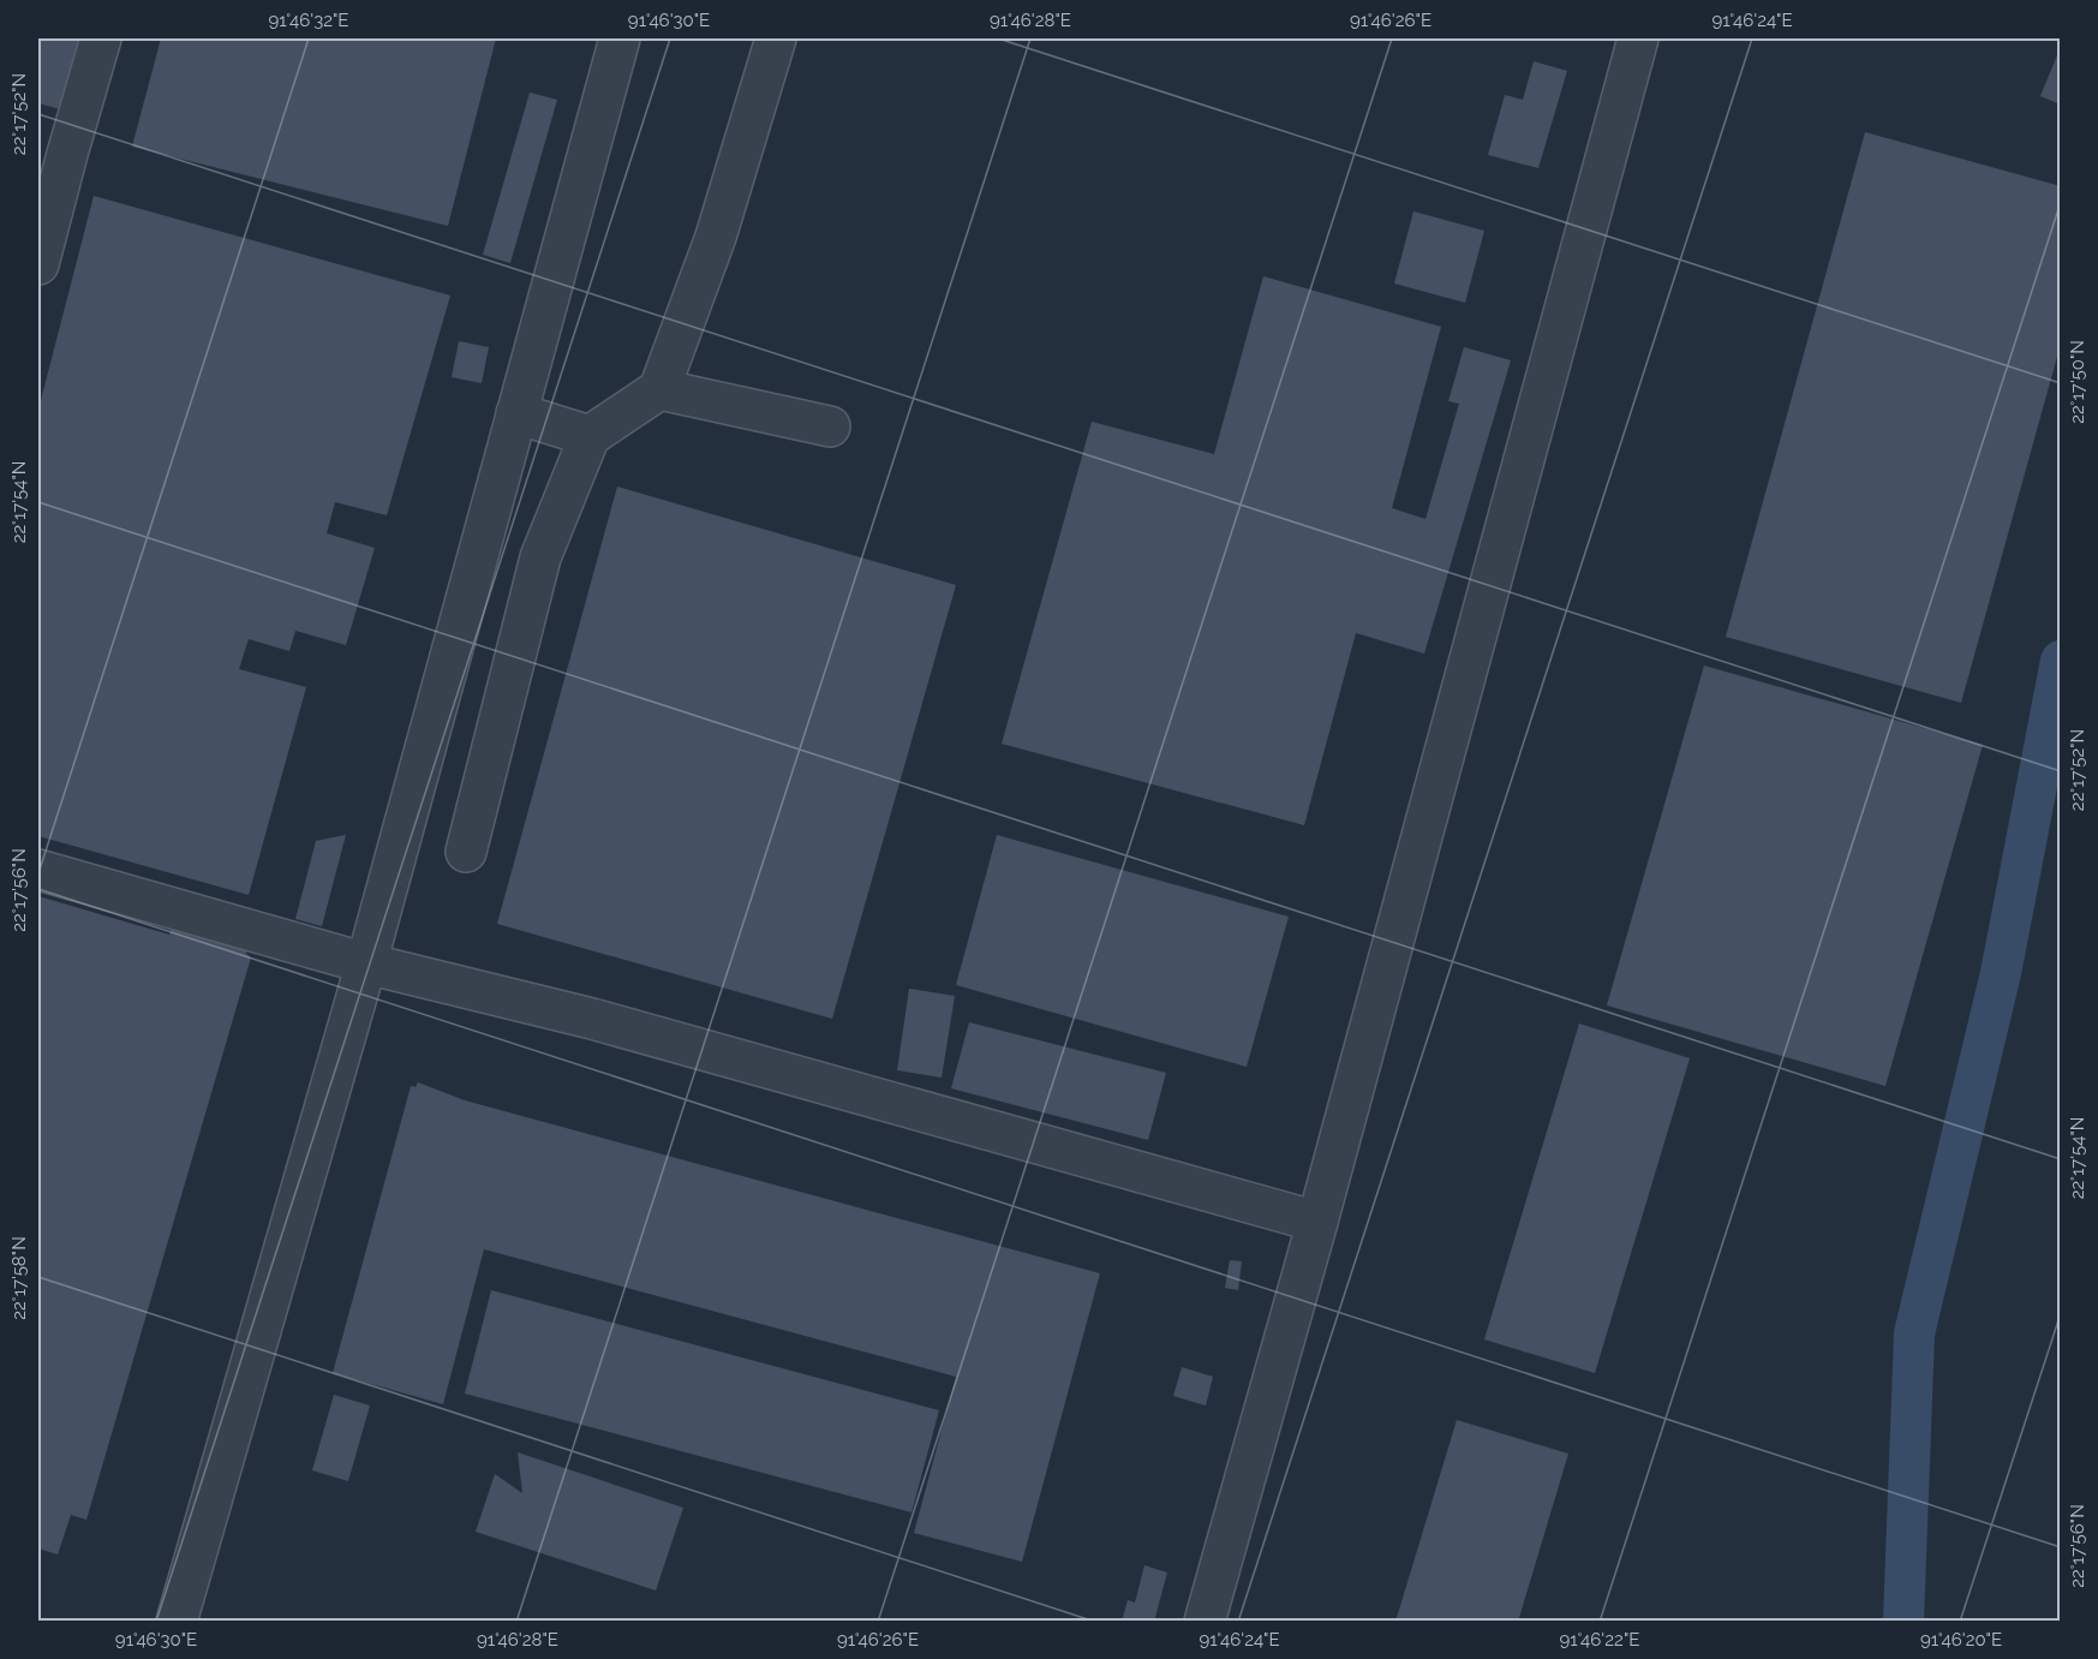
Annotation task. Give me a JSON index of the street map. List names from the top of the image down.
{
  "coordinates": [
    "91°46'32\"E",
    "91°46'30\"E",
    "91°46'28\"E",
    "91°46'26\"E",
    "91°46'24\"E",
    "22°17'52\"N",
    "22°17'50\"N",
    "22°17'54\"N",
    "22°17'56\"N",
    "22°17'58\"N",
    "91°46'22\"E",
    "91°46'20\"E"
  ]
}
